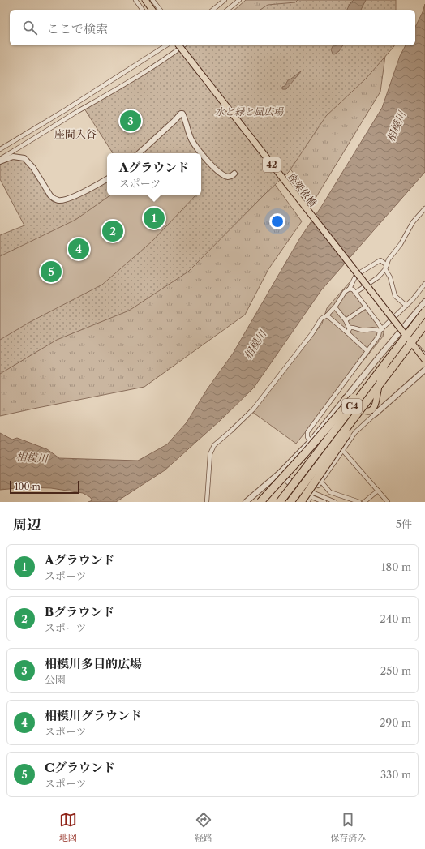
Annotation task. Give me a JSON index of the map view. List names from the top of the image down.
{
  "streets": {
    "highway": ["C4"],
    "main road": ["42", "座架依橋"]
  },
  "districts": ["座間入谷"],
  "water": ["相模川"],
  "parks": ["水と緑と風広場"],
  "scale_bar": "100 m",
  "page": {
    "search": "ここで検索",
    "pins": [
      "3",
      "1",
      "2",
      "4",
      "5"
    ],
    "popup": ["Aグラウンド", "スポーツ"],
    "scale": "100 m",
    "heading": ["周辺", "5件"],
    "list": [
      {
        "mark": "1",
        "name": "Aグラウンド",
        "note": "スポーツ",
        "value": "180 m"
      },
      {
        "mark": "2",
        "name": "Bグラウンド",
        "note": "スポーツ",
        "value": "240 m"
      },
      {
        "mark": "3",
        "name": "相模川多目的広場",
        "note": "公園",
        "value": "250 m"
      },
      {
        "mark": "4",
        "name": "相模川グラウンド",
        "note": "スポーツ",
        "value": "290 m"
      },
      {
        "mark": "5",
        "name": "Cグラウンド",
        "note": "スポーツ",
        "value": "330 m"
      }
    ],
    "nav": ["地図", "経路", "保存済み"]
  }
}
